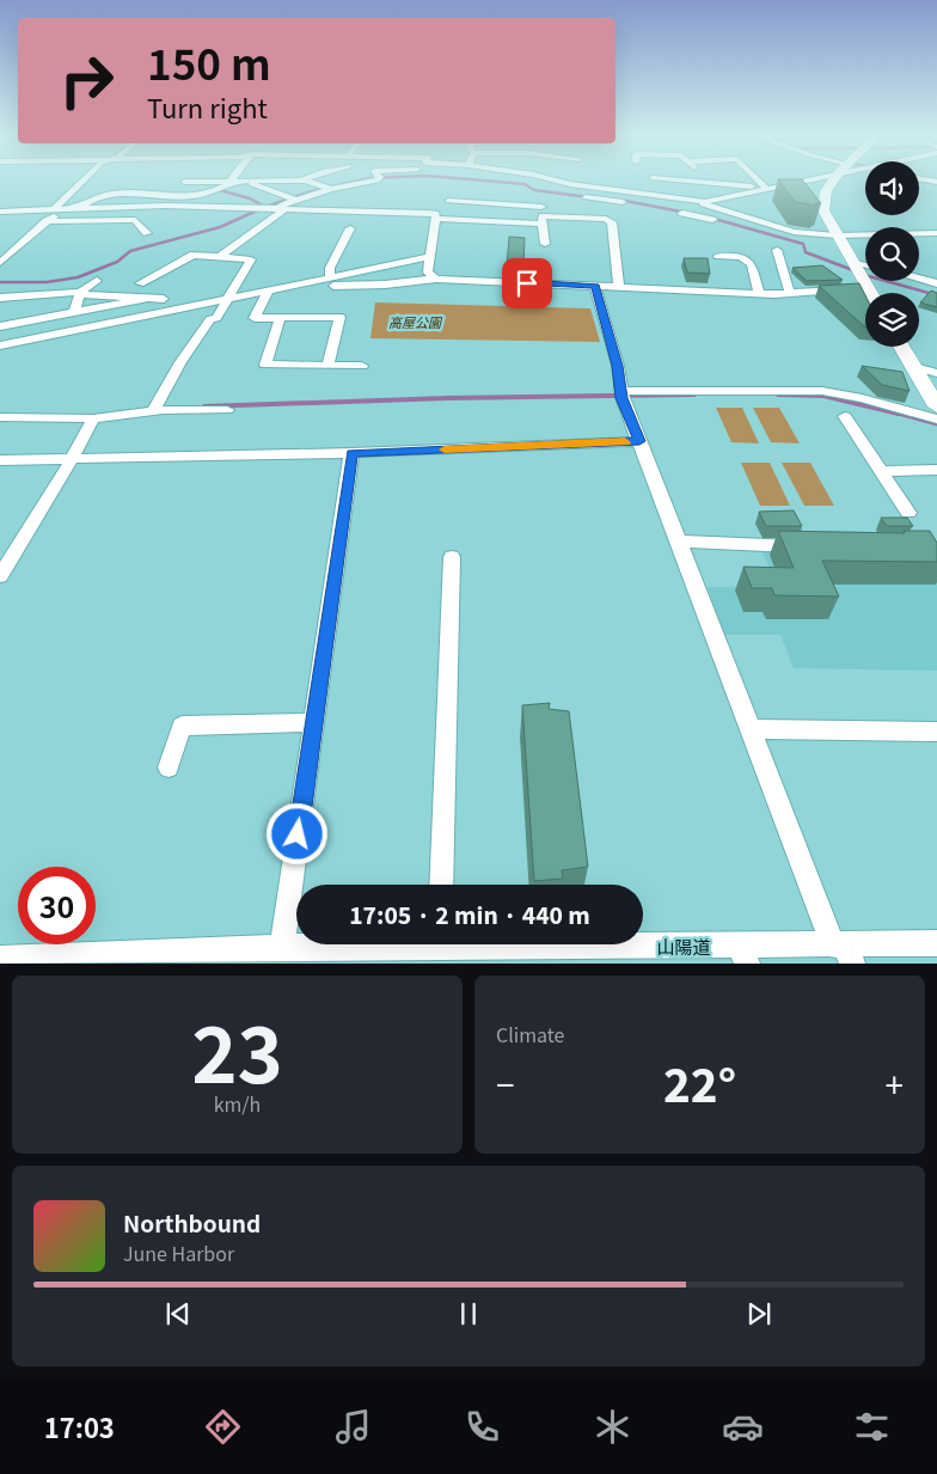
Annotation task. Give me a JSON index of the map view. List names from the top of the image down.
{
  "streets": {
    "street": ["山陽道"]
  },
  "parks": ["高屋公園"],
  "page": {
    "turn": ["150 m", "Turn right"],
    "limit": "30",
    "trip": "17:05 · 2 min · 440 m",
    "tile": [
      ["23", "km/h"],
      "Climate"
    ],
    "heat": ["−", "22°", "+"],
    "song": ["Northbound", "June Harbor"],
    "tabs": "17:03"
  }
}
